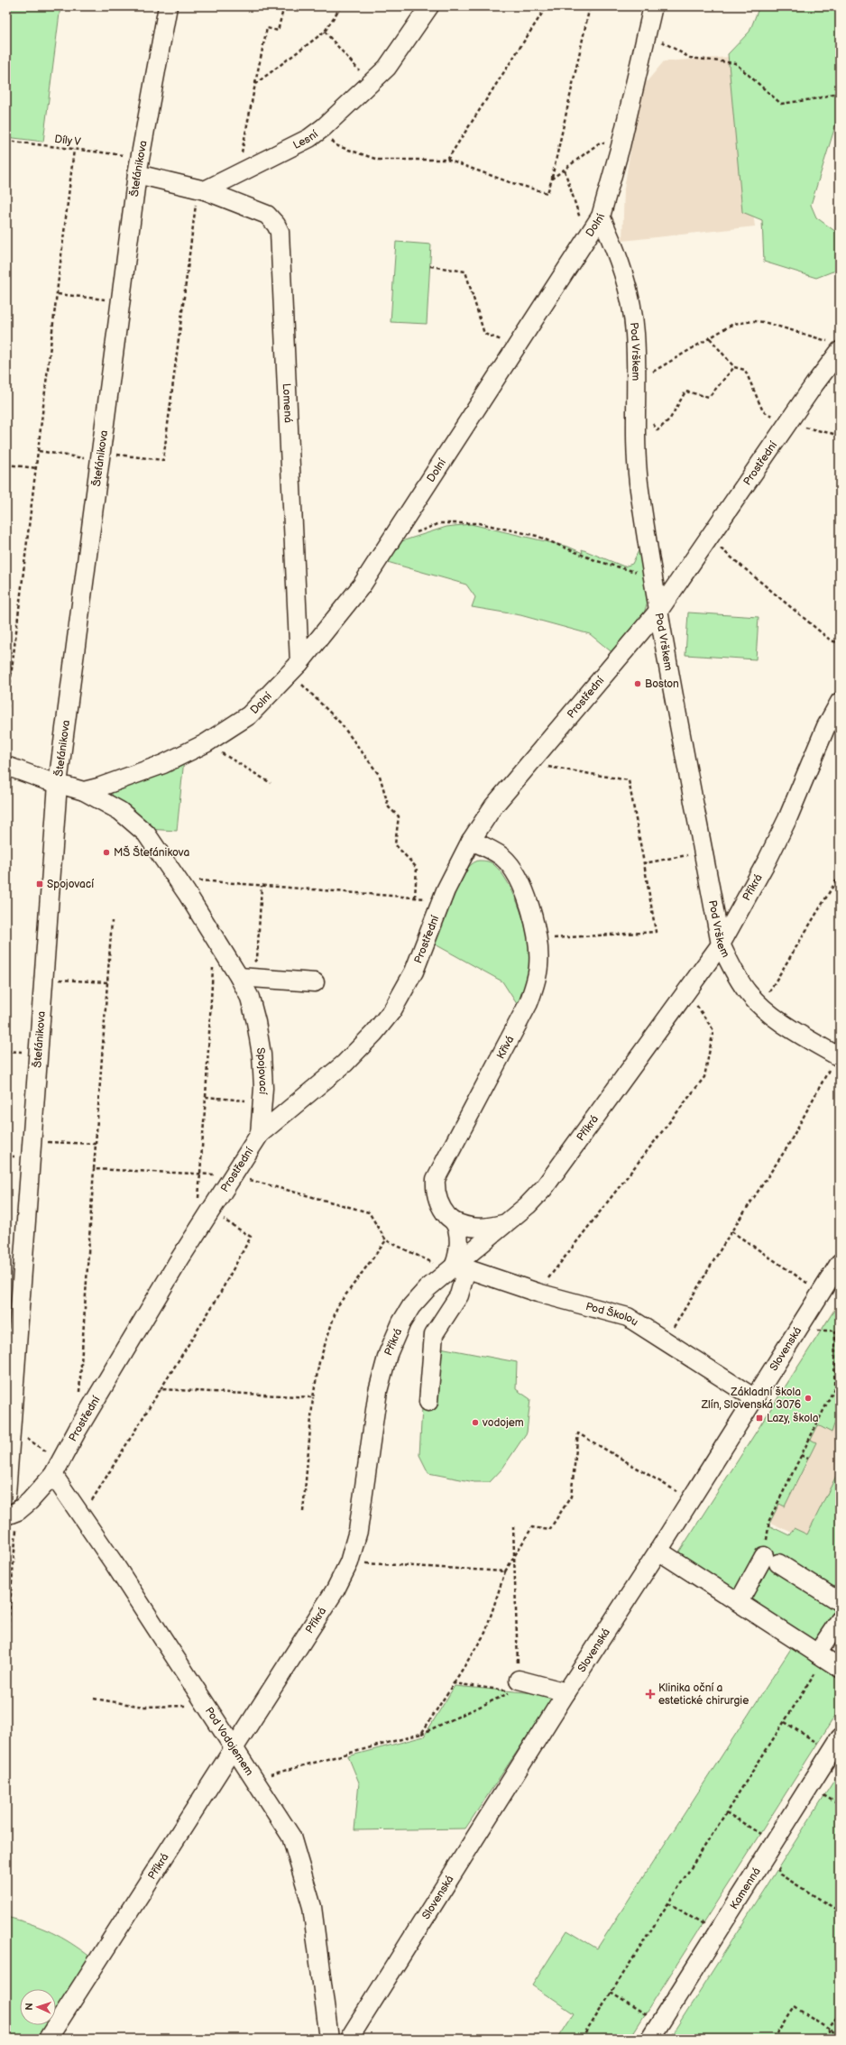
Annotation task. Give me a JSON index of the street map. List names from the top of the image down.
{
  "streets": {
    "street": [
      "Lesní",
      "Štefánikova",
      "Dolní",
      "Pod Vrškem",
      "Lomená",
      "Prostřední",
      "Příkrá",
      "Křivá",
      "Spojovací",
      "Pod Školou",
      "Slovenská",
      "Pod Vodojemem",
      "Kamenná"
    ],
    "path": ["Díly V"]
  },
  "crossings": [
    ["Lesní", "Lomená"],
    ["Dolní", "Pod Vrškem"],
    ["Dolní", "Lomená"],
    ["Dolní", "Spojovací"],
    ["Pod Vrškem", "Prostřední"],
    ["Pod Vrškem", "Příkrá"],
    ["Prostřední", "Křivá"],
    ["Prostřední", "Spojovací"],
    ["Prostřední", "Pod Vodojemem"],
    ["Příkrá", "Křivá"],
    ["Příkrá", "Pod Školou"],
    ["Příkrá", "Pod Vodojemem"],
    ["Křivá", "Pod Školou"],
    ["Pod Školou", "Slovenská"]
  ],
  "places": {
    "other": [
      "Boston",
      "MŠ Štefánikova",
      "Základní škola Zlín, Slovenská 3076",
      "vodojem"
    ],
    "transit": ["Spojovací", "Lazy, škola"],
    "health": ["Klinika oční a estetické chirurgie"]
  },
  "north": "left"
}
